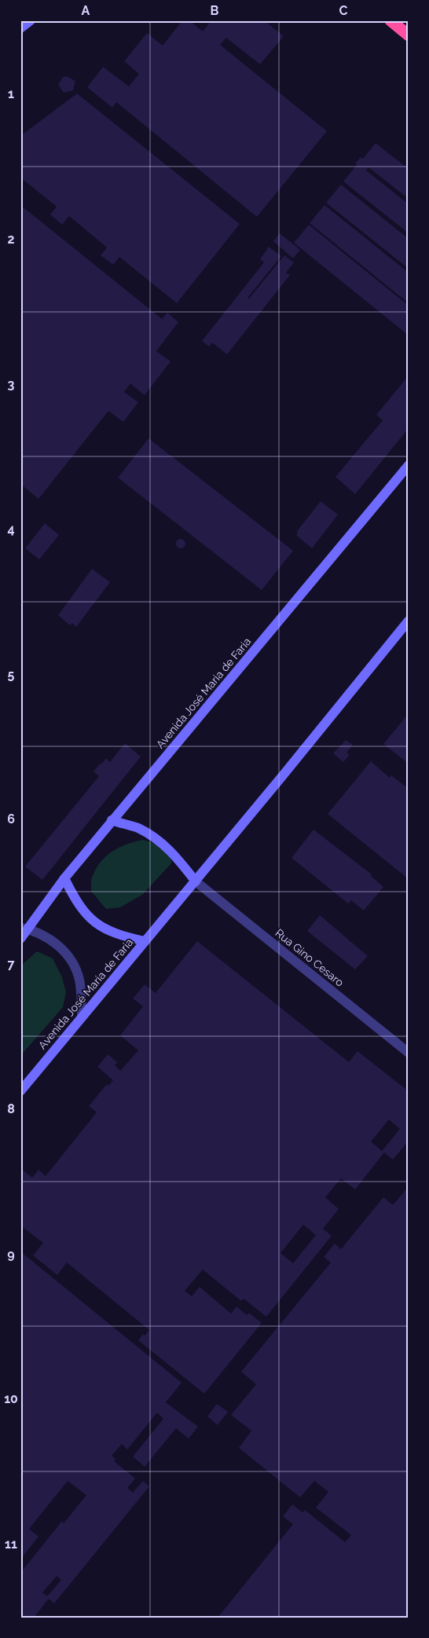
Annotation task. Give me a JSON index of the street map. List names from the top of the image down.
{
  "streets": {
    "street": ["Avenida José Maria de Faria", "Rua Gino Cesaro"]
  },
  "crossings": [
    ["Avenida José Maria de Faria", "Rua Gino Cesaro"]
  ],
  "grid": {
    "columns": ["A", "B", "C"],
    "rows": [
      "1",
      "2",
      "3",
      "4",
      "5",
      "6",
      "7",
      "8",
      "9",
      "10",
      "11"
    ]
  }
}
